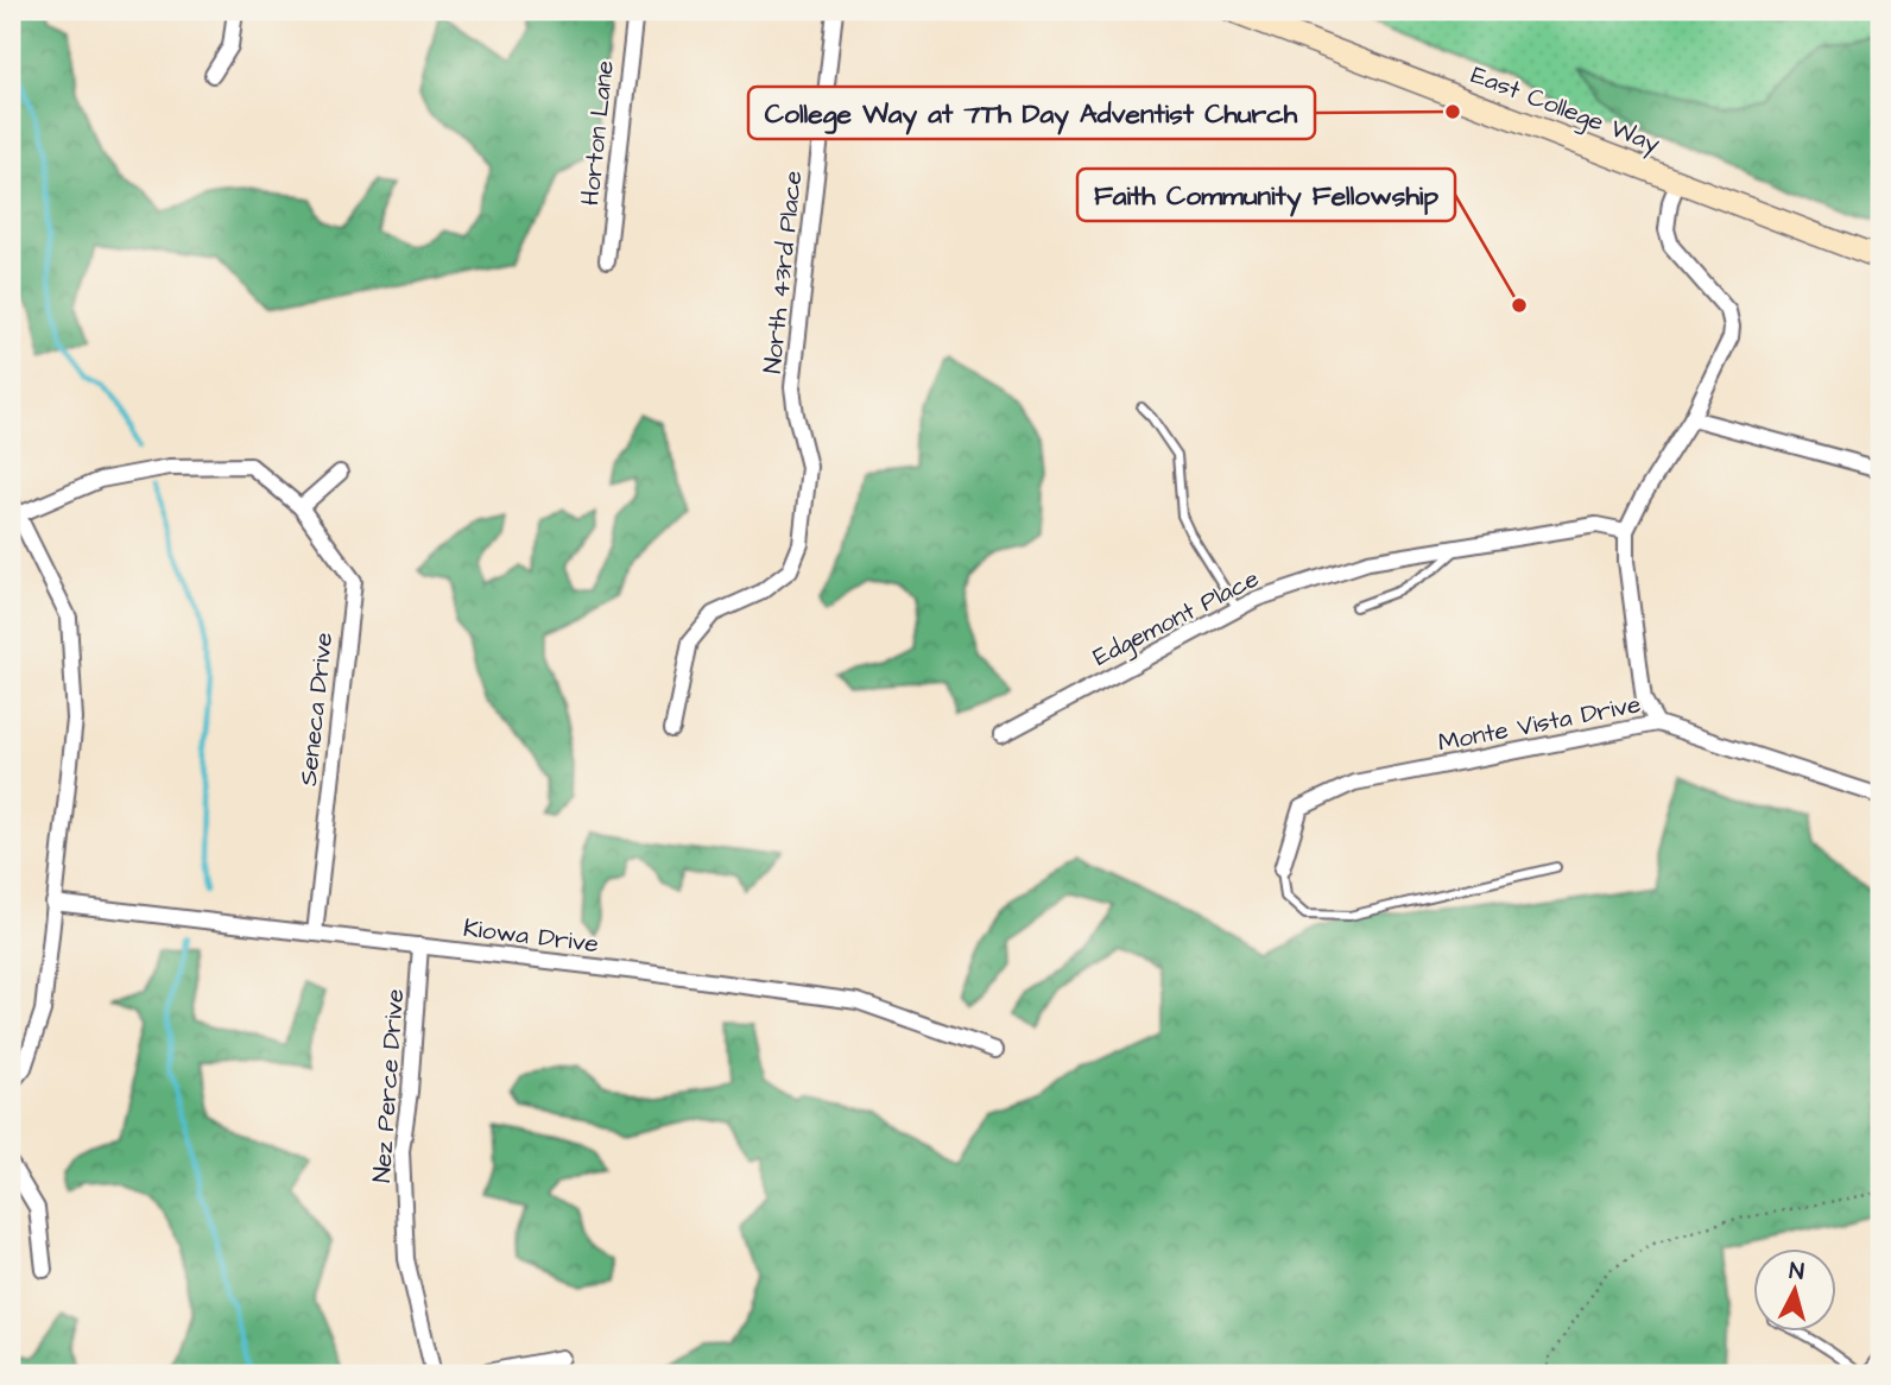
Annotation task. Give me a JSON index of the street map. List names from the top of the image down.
{
  "streets": {
    "main road": ["East College Way"],
    "street": [
      "Horton Lane",
      "North 43rd Place",
      "Edgemont Place",
      "Seneca Drive",
      "Monte Vista Drive",
      "Kiowa Drive",
      "Nez Perce Drive"
    ]
  },
  "crossings": [
    ["East College Way", "Monte Vista Drive"],
    ["Edgemont Place", "Monte Vista Drive"],
    ["Seneca Drive", "Kiowa Drive"],
    ["Kiowa Drive", "Nez Perce Drive"]
  ],
  "places": ["College Way at 7Th Day Adventist Church", "Faith Community Fellowship"],
  "north": "top"
}
